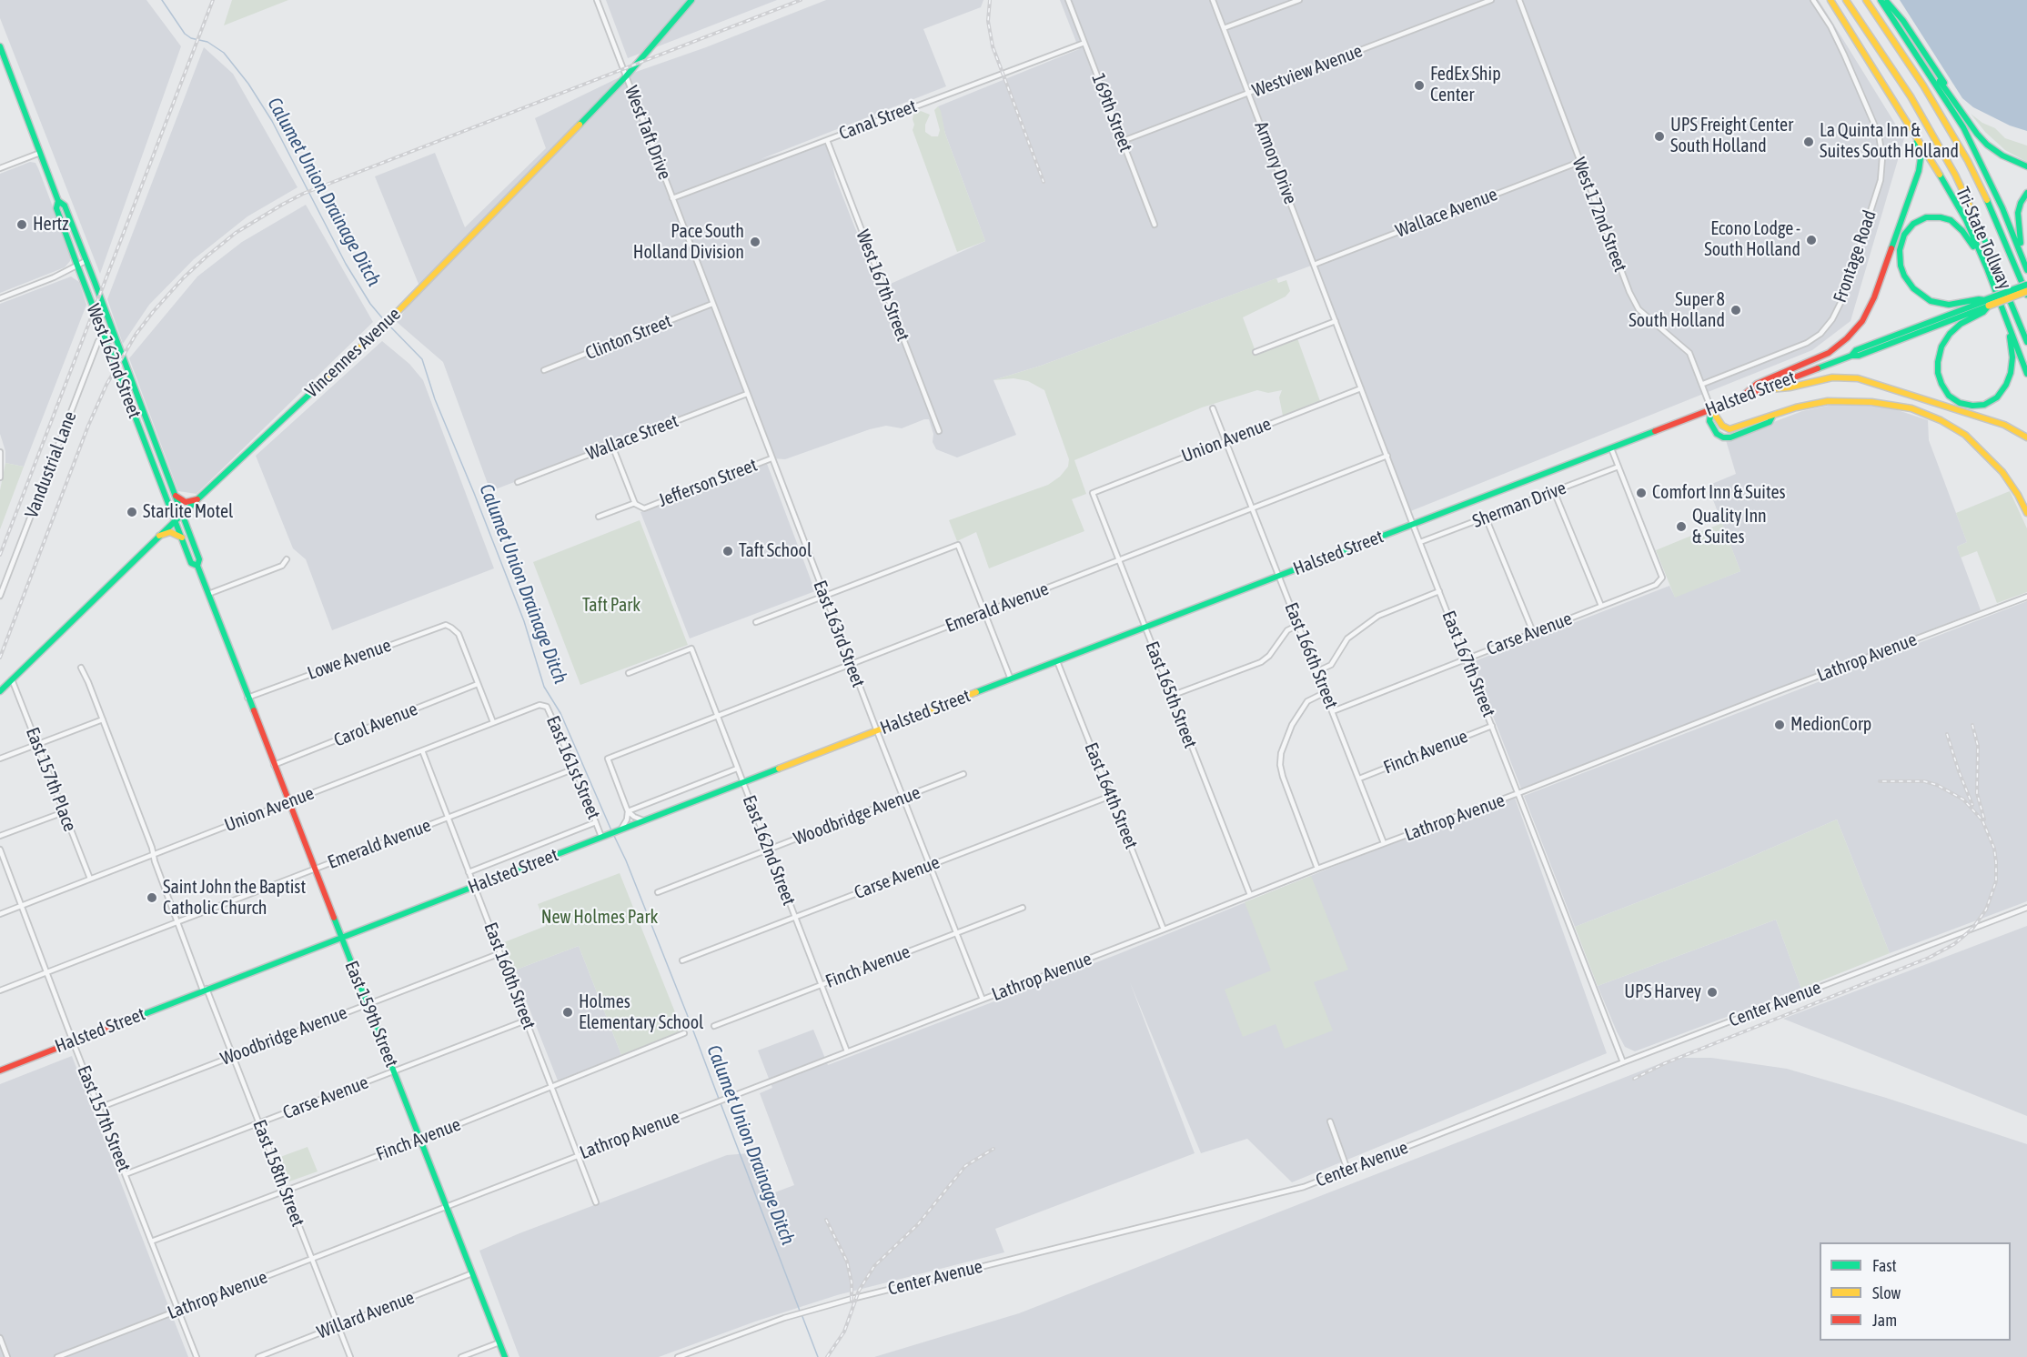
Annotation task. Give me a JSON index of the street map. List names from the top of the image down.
{
  "streets": {
    "main road": [
      "Tri-State Tollway",
      "Vincennes Avenue",
      "West 162nd Street",
      "Halsted Street",
      "East 159th Street"
    ],
    "street": [
      "Westview Avenue",
      "169th Street",
      "Canal Street",
      "West Taft Drive",
      "Armory Drive",
      "Wallace Avenue",
      "West 172nd Street",
      "Frontage Road",
      "West 167th Street",
      "Clinton Street",
      "Wallace Street",
      "Union Avenue",
      "Vandustrial Lane",
      "Jefferson Street",
      "Sherman Drive",
      "Emerald Avenue",
      "East 163rd Street",
      "Carse Avenue",
      "East 166th Street",
      "Lathrop Avenue",
      "Lowe Avenue",
      "East 167th Street",
      "East 165th Street",
      "Carol Avenue",
      "Finch Avenue",
      "East 161st Street",
      "East 157th Place",
      "East 164th Street",
      "Woodbridge Avenue",
      "East 162nd Street",
      "East 160th Street",
      "Center Avenue",
      "East 157th Street",
      "East 158th Street",
      "Willard Avenue"
    ]
  },
  "crossings": [
    ["Westview Avenue", "169th Street"],
    ["Westview Avenue", "Armory Drive"],
    ["169th Street", "Canal Street"],
    ["Canal Street", "West Taft Drive"],
    ["Canal Street", "West 167th Street"],
    ["West Taft Drive", "Vincennes Avenue"],
    ["West Taft Drive", "East 163rd Street"],
    ["Armory Drive", "Wallace Avenue"],
    ["Armory Drive", "East 167th Street"],
    ["Wallace Avenue", "West 172nd Street"],
    ["Wallace Avenue", "East 167th Street"],
    ["West 172nd Street", "Frontage Road"],
    ["West 172nd Street", "Halsted Street"],
    ["Tri-State Tollway", "Halsted Street"],
    ["Clinton Street", "East 163rd Street"],
    ["Vincennes Avenue", "West 162nd Street"],
    ["Vincennes Avenue", "East 157th Place"],
    ["West 162nd Street", "Vandustrial Lane"],
    ["West 162nd Street", "East 159th Street"],
    ["Halsted Street", "East 163rd Street"],
    ["Halsted Street", "East 166th Street"],
    ["Halsted Street", "East 167th Street"],
    ["Halsted Street", "East 165th Street"],
    ["Halsted Street", "East 161st Street"],
    ["Halsted Street", "East 164th Street"],
    ["Halsted Street", "East 162nd Street"],
    ["Halsted Street", "East 160th Street"],
    ["Halsted Street", "East 159th Street"],
    ["Halsted Street", "East 157th Street"],
    ["Halsted Street", "East 158th Street"],
    ["Wallace Street", "East 163rd Street"],
    ["Union Avenue", "East 166th Street"],
    ["Union Avenue", "East 167th Street"],
    ["Union Avenue", "East 165th Street"],
    ["Union Avenue", "East 161st Street"],
    ["Union Avenue", "East 157th Place"],
    ["Union Avenue", "East 160th Street"],
    ["Union Avenue", "East 159th Street"],
    ["Union Avenue", "East 157th Street"],
    ["Union Avenue", "East 158th Street"],
    ["Jefferson Street", "East 163rd Street"],
    ["Sherman Drive", "Carse Avenue"],
    ["Sherman Drive", "East 167th Street"],
    ["Emerald Avenue", "East 163rd Street"],
    ["Emerald Avenue", "East 166th Street"],
    ["Emerald Avenue", "East 167th Street"],
    ["Emerald Avenue", "East 165th Street"],
    ["Emerald Avenue", "East 161st Street"],
    ["Emerald Avenue", "East 162nd Street"],
    ["Emerald Avenue", "East 160th Street"],
    ["Emerald Avenue", "East 159th Street"],
    ["Emerald Avenue", "East 157th Street"],
    ["Emerald Avenue", "East 158th Street"],
    ["East 163rd Street", "Carse Avenue"],
    ["East 163rd Street", "Lathrop Avenue"],
    ["East 163rd Street", "Finch Avenue"],
    ["East 163rd Street", "Woodbridge Avenue"],
    ["Carse Avenue", "East 166th Street"],
    ["Carse Avenue", "East 167th Street"],
    ["Carse Avenue", "East 164th Street"],
    ["Carse Avenue", "East 162nd Street"],
    ["Carse Avenue", "East 160th Street"],
    ["Carse Avenue", "East 159th Street"],
    ["Carse Avenue", "East 157th Street"],
    ["Carse Avenue", "East 158th Street"],
    ["East 166th Street", "Lathrop Avenue"],
    ["East 166th Street", "Finch Avenue"],
    ["Lathrop Avenue", "East 167th Street"],
    ["Lathrop Avenue", "East 165th Street"],
    ["Lathrop Avenue", "East 164th Street"],
    ["Lathrop Avenue", "East 162nd Street"],
    ["Lathrop Avenue", "East 160th Street"],
    ["Lathrop Avenue", "East 159th Street"],
    ["Lathrop Avenue", "East 157th Street"],
    ["Lathrop Avenue", "East 158th Street"],
    ["Lowe Avenue", "Carol Avenue"],
    ["Lowe Avenue", "East 159th Street"],
    ["East 167th Street", "Finch Avenue"],
    ["East 167th Street", "Center Avenue"],
    ["Carol Avenue", "East 159th Street"],
    ["Finch Avenue", "East 162nd Street"],
    ["Finch Avenue", "East 160th Street"],
    ["Finch Avenue", "East 159th Street"],
    ["Finch Avenue", "East 157th Street"],
    ["Finch Avenue", "East 158th Street"],
    ["Woodbridge Avenue", "East 162nd Street"],
    ["Woodbridge Avenue", "East 160th Street"],
    ["Woodbridge Avenue", "East 159th Street"],
    ["Woodbridge Avenue", "East 157th Street"],
    ["Woodbridge Avenue", "East 158th Street"],
    ["East 159th Street", "Willard Avenue"],
    ["East 158th Street", "Willard Avenue"]
  ],
  "water": ["Calumet Union Drainage Ditch"],
  "parks": ["Taft Park", "New Holmes Park"],
  "places": [
    "FedEx Ship Center",
    "UPS Freight Center South Holland",
    "La Quinta Inn & Suites South Holland",
    "Hertz",
    "Econo Lodge - South Holland",
    "Pace South Holland Division",
    "Super 8 South Holland",
    "Comfort Inn & Suites",
    "Starlite Motel",
    "Quality Inn & Suites",
    "Taft School",
    "MedionCorp",
    "Saint John the Baptist Catholic Church",
    "UPS Harvey",
    "Holmes Elementary School"
  ],
  "legend": ["Fast", "Slow", "Jam"]
}
